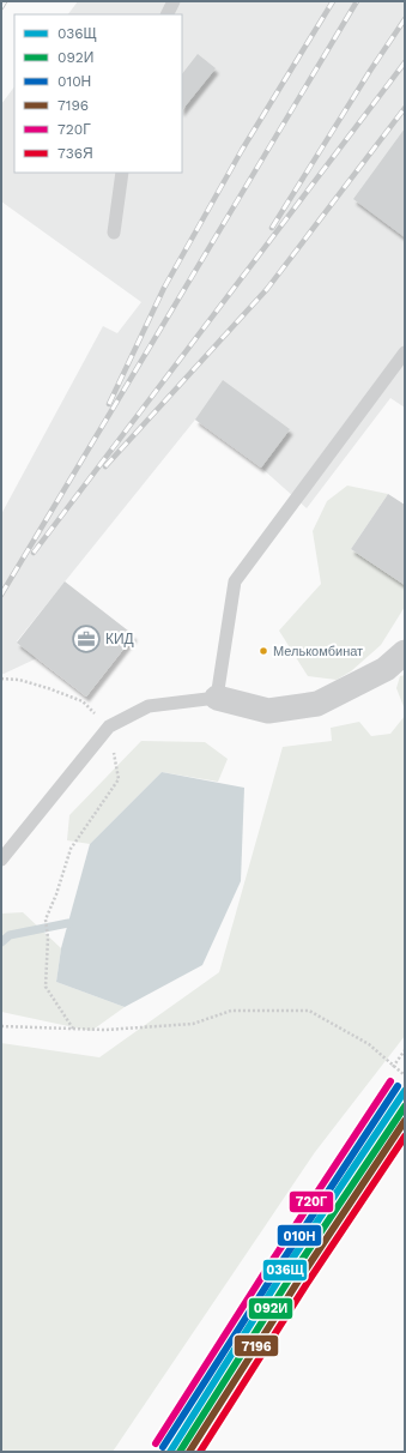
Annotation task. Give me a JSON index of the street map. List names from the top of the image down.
{
  "places": {
    "office": ["КИД"],
    "other": ["Мелькомбинат"]
  },
  "lines": [
    "transit line 720Г",
    "transit line 010Н",
    "transit line 036Щ",
    "transit line 092И",
    "transit line 7196",
    "transit line 736Я"
  ],
  "legend": [
    "036Щ",
    "092И",
    "010Н",
    "7196",
    "720Г",
    "736Я"
  ]
}
